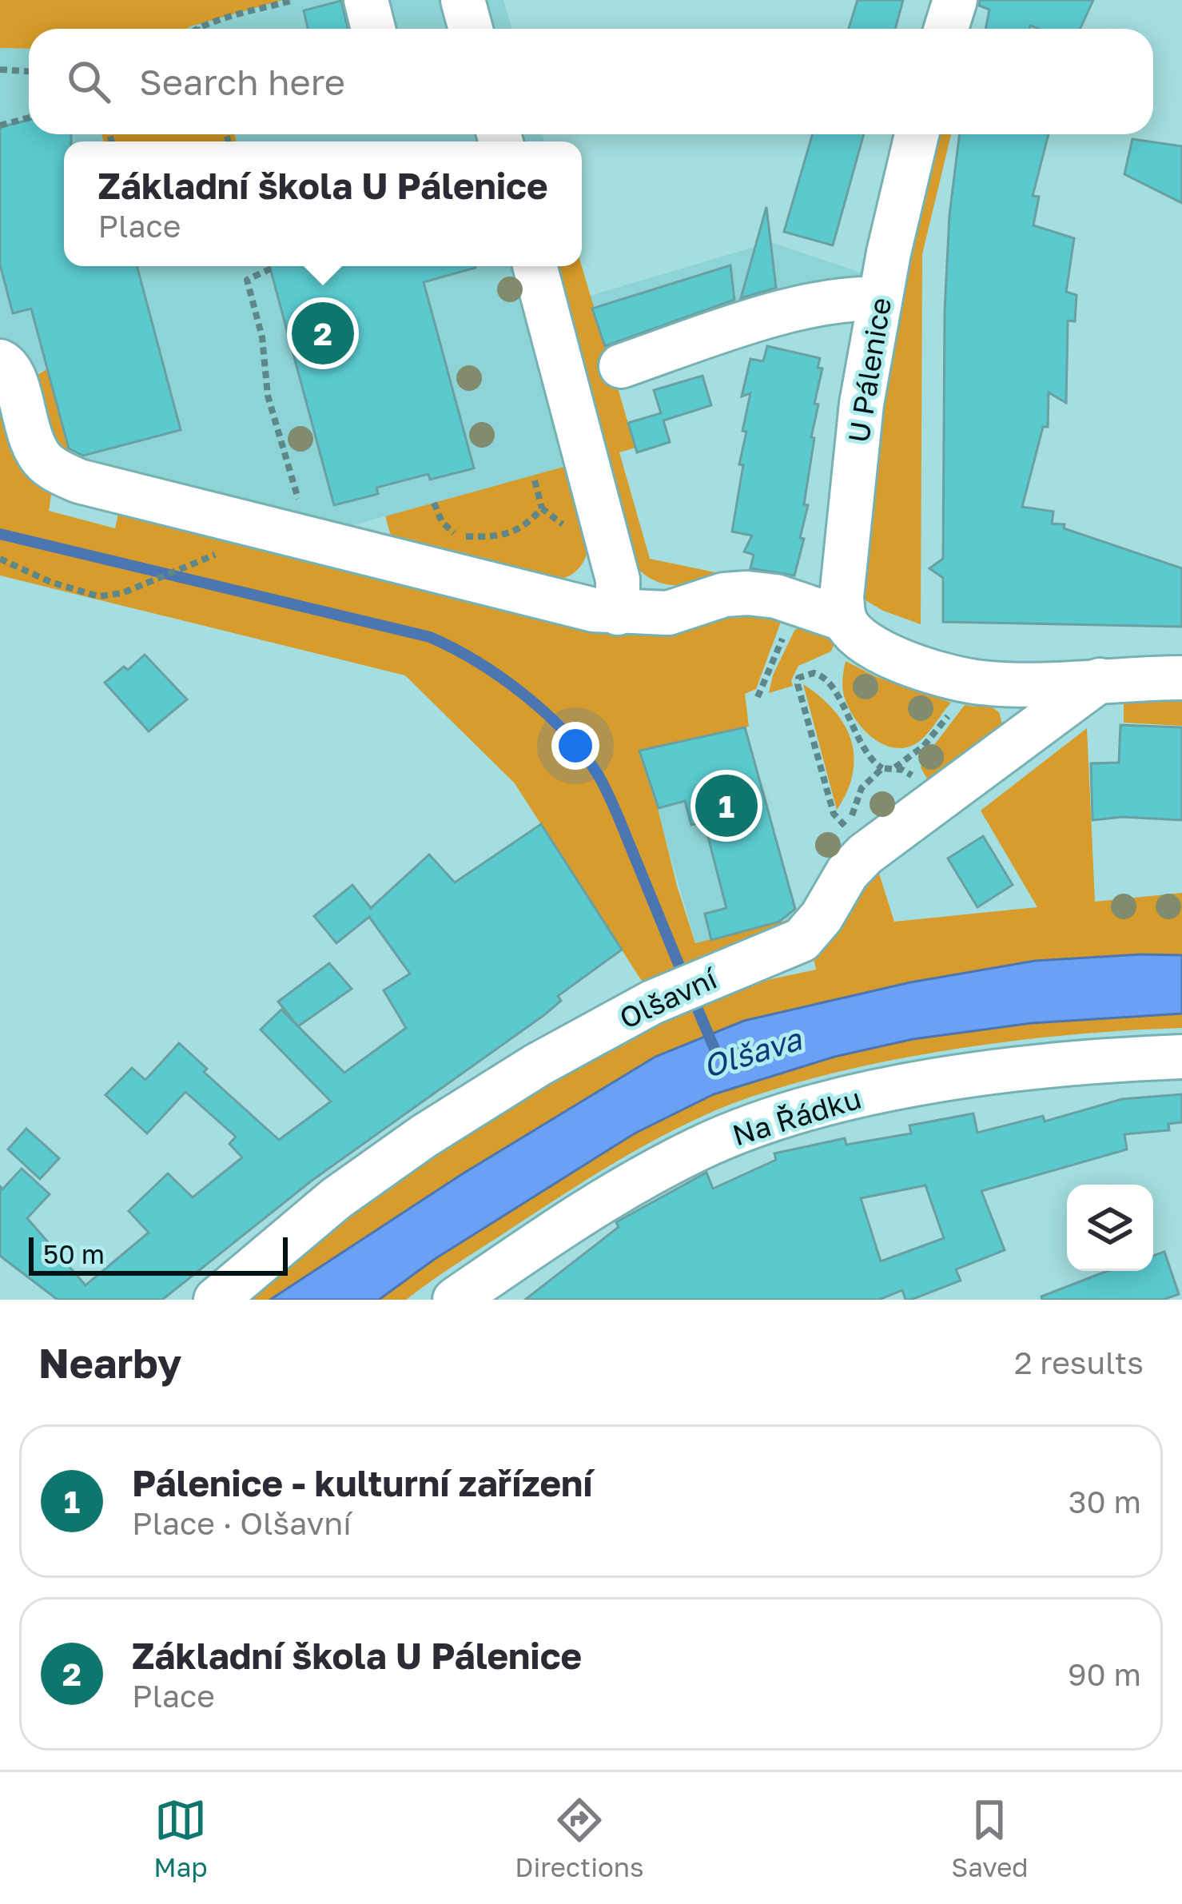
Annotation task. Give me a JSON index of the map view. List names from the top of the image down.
{
  "streets": {
    "street": ["U Pálenice", "Olšavní", "Na Řádku"]
  },
  "water": ["Olšava"],
  "scale_bar": "50 m",
  "page": {
    "search": "Search here",
    "popup": ["Základní škola U Pálenice", "Place"],
    "pins": ["2", "1"],
    "scale": "50 m",
    "heading": ["Nearby", "2 results"],
    "list": [
      {
        "mark": "1",
        "name": "Pálenice - kulturní zařízení",
        "note": "Place · Olšavní",
        "value": "30 m"
      },
      {
        "mark": "2",
        "name": "Základní škola U Pálenice",
        "note": "Place",
        "value": "90 m"
      }
    ],
    "nav": ["Map", "Directions", "Saved"]
  }
}
